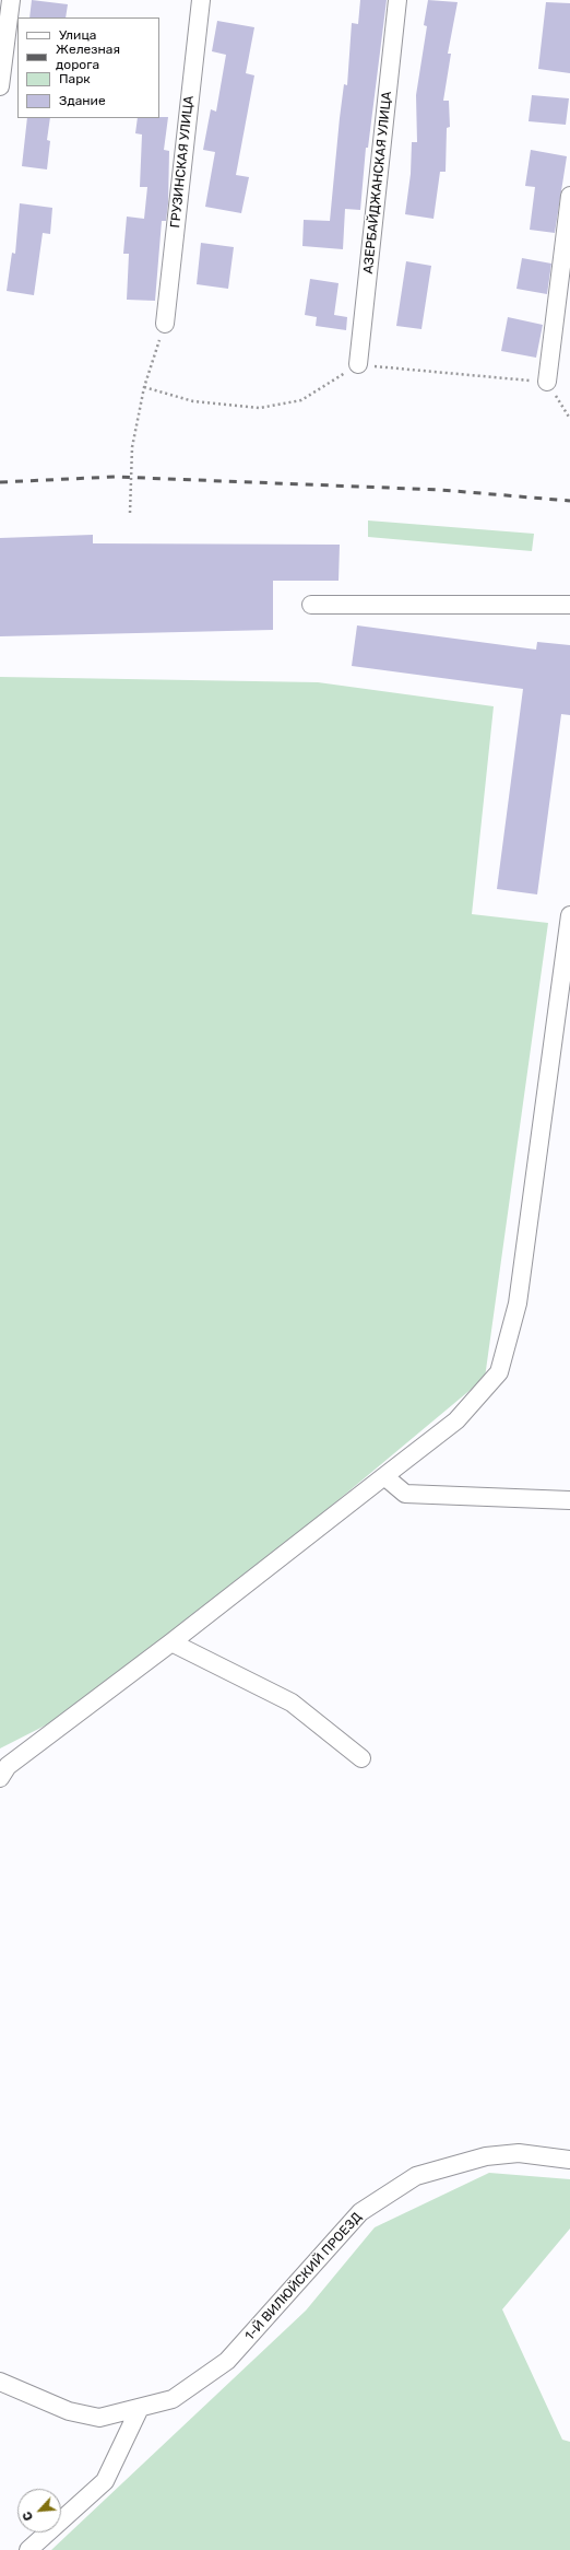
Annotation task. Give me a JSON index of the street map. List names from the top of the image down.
{
  "streets": {
    "street": ["ГРУЗИНСКАЯ УЛИЦА", "АЗЕРБАЙДЖАНСКАЯ УЛИЦА", "1-Й ВИЛЮЙСКИЙ ПРОЕЗД"]
  },
  "legend": [
    "Улица",
    "Железная дорога",
    "Парк",
    "Здание"
  ],
  "north": "bottom left"
}
